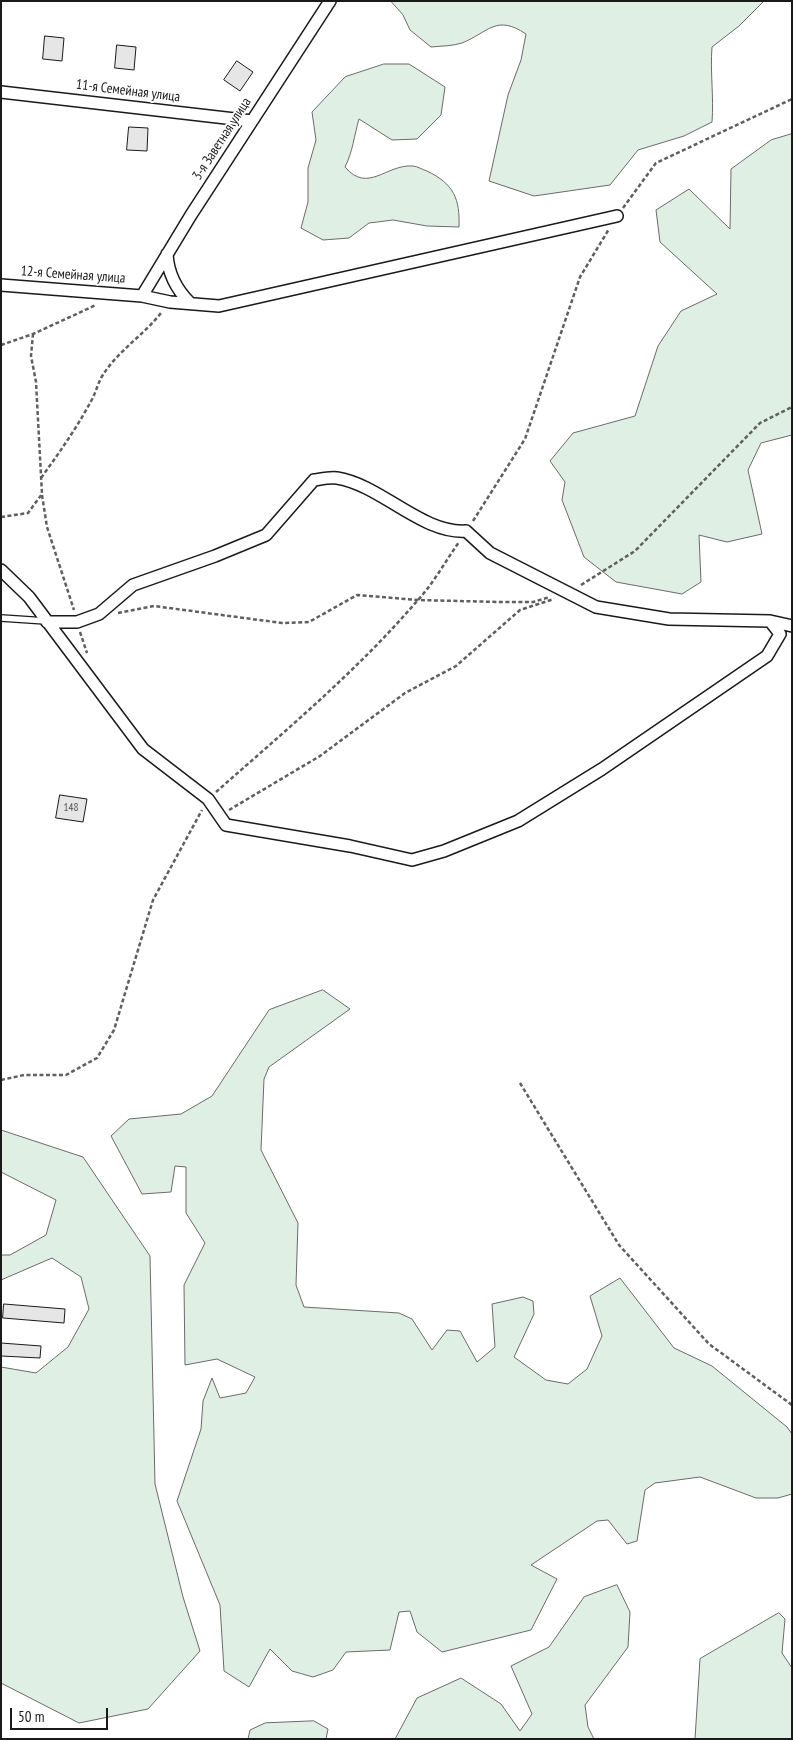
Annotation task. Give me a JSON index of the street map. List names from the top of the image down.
{
  "streets": {
    "street": ["11-я Семейная улица", "3-я Заветная улица", "12-я Семейная улица"]
  },
  "crossings": [
    ["11-я Семейная улица", "3-я Заветная улица"],
    ["3-я Заветная улица", "12-я Семейная улица"]
  ],
  "house_numbers": ["148"],
  "scale_bar": "50 m"
}
